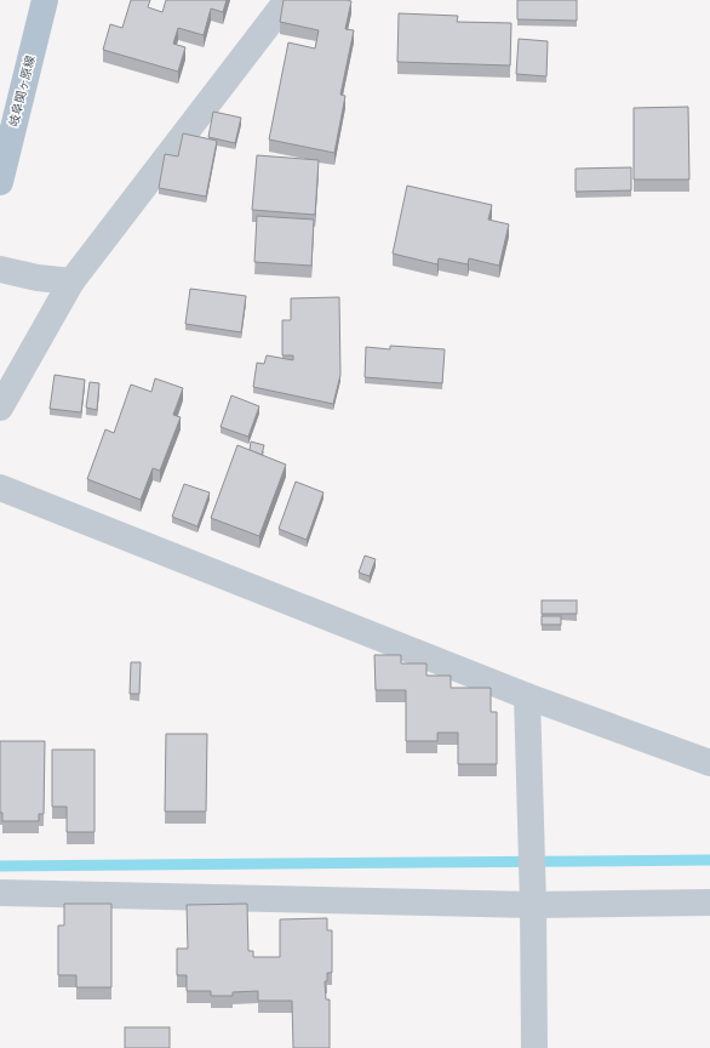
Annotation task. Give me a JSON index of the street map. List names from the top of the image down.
{
  "streets": {
    "main road": ["岐阜関ヶ原線"]
  }
}
